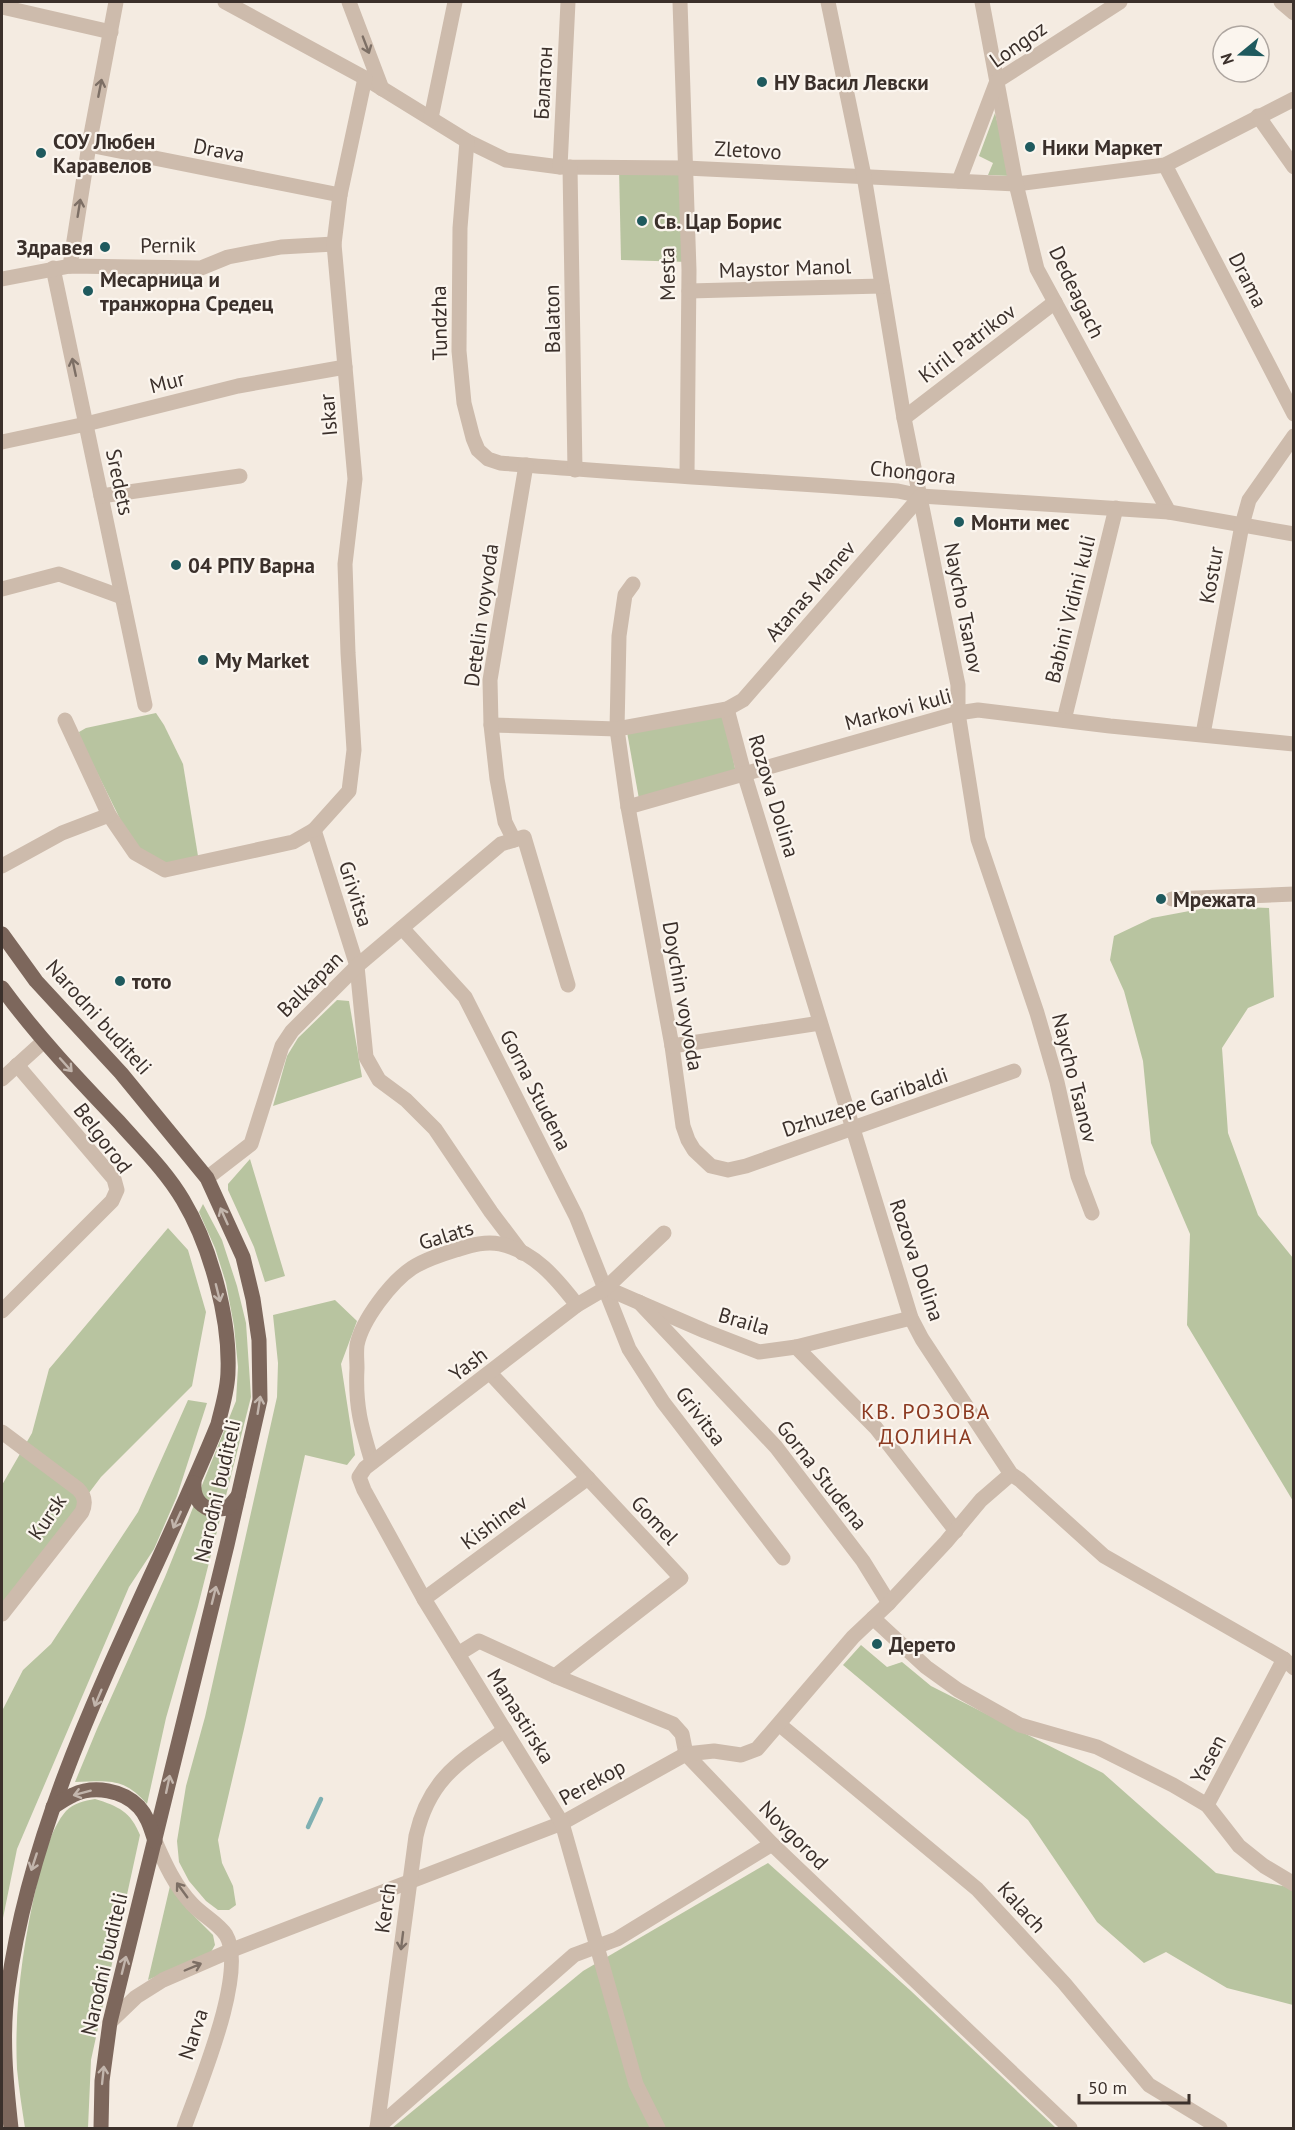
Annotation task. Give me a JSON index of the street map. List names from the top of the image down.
{
  "streets": {
    "main road": ["Narodni buditeli"],
    "street": [
      "Longoz",
      "Балатон",
      "Drava",
      "Zletovo",
      "Pernik",
      "Maystor Manol",
      "Mesta",
      "Drama",
      "Dedeagach",
      "Balaton",
      "Tundzha",
      "Kiril Patrikov",
      "Mur",
      "Iskar",
      "Chongora",
      "Sredets",
      "Kostur",
      "Atanas Manev",
      "Naycho Tsanov",
      "Babini Vidini kuli",
      "Detelin voyvoda",
      "Markovi kuli",
      "Rozova Dolina",
      "Grivitsa",
      "Balkapan",
      "Doychin voyvoda",
      "Gorna Studena",
      "Dzhuzepe Garibaldi",
      "Belgorod",
      "Galats",
      "Braila",
      "Yash",
      "Kursk",
      "Gomel",
      "Kishinev",
      "Manastirska",
      "Yasen",
      "Perekop",
      "Novgorod",
      "Kalach",
      "Kerch",
      "Narva"
    ]
  },
  "crossings": [
    ["Longoz", "Zletovo"],
    ["Longoz", "Dedeagach"],
    ["Балатон", "Zletovo"],
    ["Балатон", "Balaton"],
    ["Drava", "Iskar"],
    ["Zletovo", "Mesta"],
    ["Zletovo", "Drama"],
    ["Zletovo", "Dedeagach"],
    ["Zletovo", "Balaton"],
    ["Zletovo", "Tundzha"],
    ["Zletovo", "Iskar"],
    ["Zletovo", "Naycho Tsanov"],
    ["Pernik", "Iskar"],
    ["Pernik", "Sredets"],
    ["Maystor Manol", "Mesta"],
    ["Maystor Manol", "Naycho Tsanov"],
    ["Mesta", "Chongora"],
    ["Dedeagach", "Kiril Patrikov"],
    ["Dedeagach", "Chongora"],
    ["Balaton", "Chongora"],
    ["Tundzha", "Chongora"],
    ["Tundzha", "Detelin voyvoda"],
    ["Kiril Patrikov", "Naycho Tsanov"],
    ["Mur", "Iskar"],
    ["Mur", "Sredets"],
    ["Iskar", "Grivitsa"],
    ["Chongora", "Kostur"],
    ["Chongora", "Atanas Manev"],
    ["Chongora", "Naycho Tsanov"],
    ["Chongora", "Babini Vidini kuli"],
    ["Chongora", "Detelin voyvoda"],
    ["Kostur", "Markovi kuli"],
    ["Atanas Manev", "Naycho Tsanov"],
    ["Atanas Manev", "Rozova Dolina"],
    ["Naycho Tsanov", "Markovi kuli"],
    ["Babini Vidini kuli", "Markovi kuli"],
    ["Detelin voyvoda", "Balkapan"],
    ["Markovi kuli", "Rozova Dolina"],
    ["Markovi kuli", "Doychin voyvoda"],
    ["Rozova Dolina", "Dzhuzepe Garibaldi"],
    ["Rozova Dolina", "Braila"],
    ["Rozova Dolina", "Yasen"],
    ["Rozova Dolina", "Perekop"],
    ["Grivitsa", "Balkapan"],
    ["Grivitsa", "Gorna Studena"],
    ["Grivitsa", "Galats"],
    ["Grivitsa", "Braila"],
    ["Grivitsa", "Yash"],
    ["Balkapan", "Narodni buditeli"],
    ["Balkapan", "Gorna Studena"],
    ["Doychin voyvoda", "Dzhuzepe Garibaldi"],
    ["Narodni buditeli", "Perekop"],
    ["Gorna Studena", "Braila"],
    ["Gorna Studena", "Yash"],
    ["Gorna Studena", "Perekop"],
    ["Galats", "Yash"],
    ["Braila", "Yash"],
    ["Yash", "Gomel"],
    ["Yash", "Manastirska"],
    ["Gomel", "Kishinev"],
    ["Gomel", "Novgorod"],
    ["Kishinev", "Manastirska"],
    ["Manastirska", "Perekop"],
    ["Manastirska", "Novgorod"],
    ["Manastirska", "Kerch"],
    ["Perekop", "Novgorod"],
    ["Perekop", "Kalach"],
    ["Perekop", "Kerch"],
    ["Perekop", "Narva"]
  ],
  "one_way": ["Sredets", "Kerch"],
  "districts": ["КВ. РОЗОВА ДОЛИНА"],
  "places": [
    "НУ Васил Левски",
    "Ники Маркет",
    "СОУ Любен Каравелов",
    "Св. Цар Борис",
    "Здравея",
    "Месарница и транжорна Средец",
    "Монти мес",
    "04 РПУ Варна",
    "My Market",
    "Мрежата",
    "тото",
    "Дерето"
  ],
  "scale_bar": "50 m",
  "north": "left"
}
